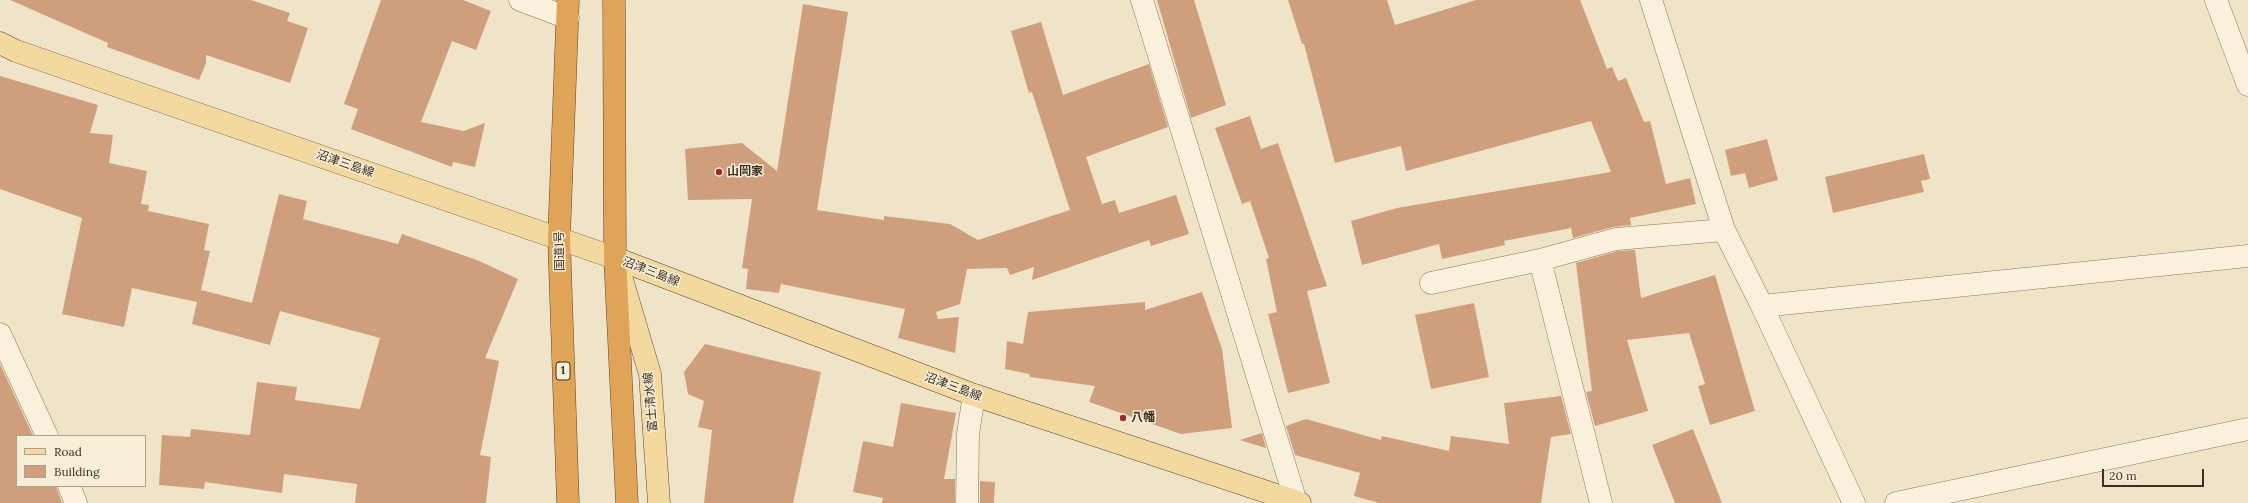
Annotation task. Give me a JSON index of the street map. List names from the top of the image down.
{
  "streets": {
    "highway": ["国道1号", "1"],
    "main road": ["沼津三島線", "富士清水線"]
  },
  "crossings": [
    ["沼津三島線", "国道1号"],
    ["沼津三島線", "富士清水線"]
  ],
  "places": ["山岡家", "八幡"],
  "legend": ["Road", "Building"],
  "scale_bar": "20 m"
}
